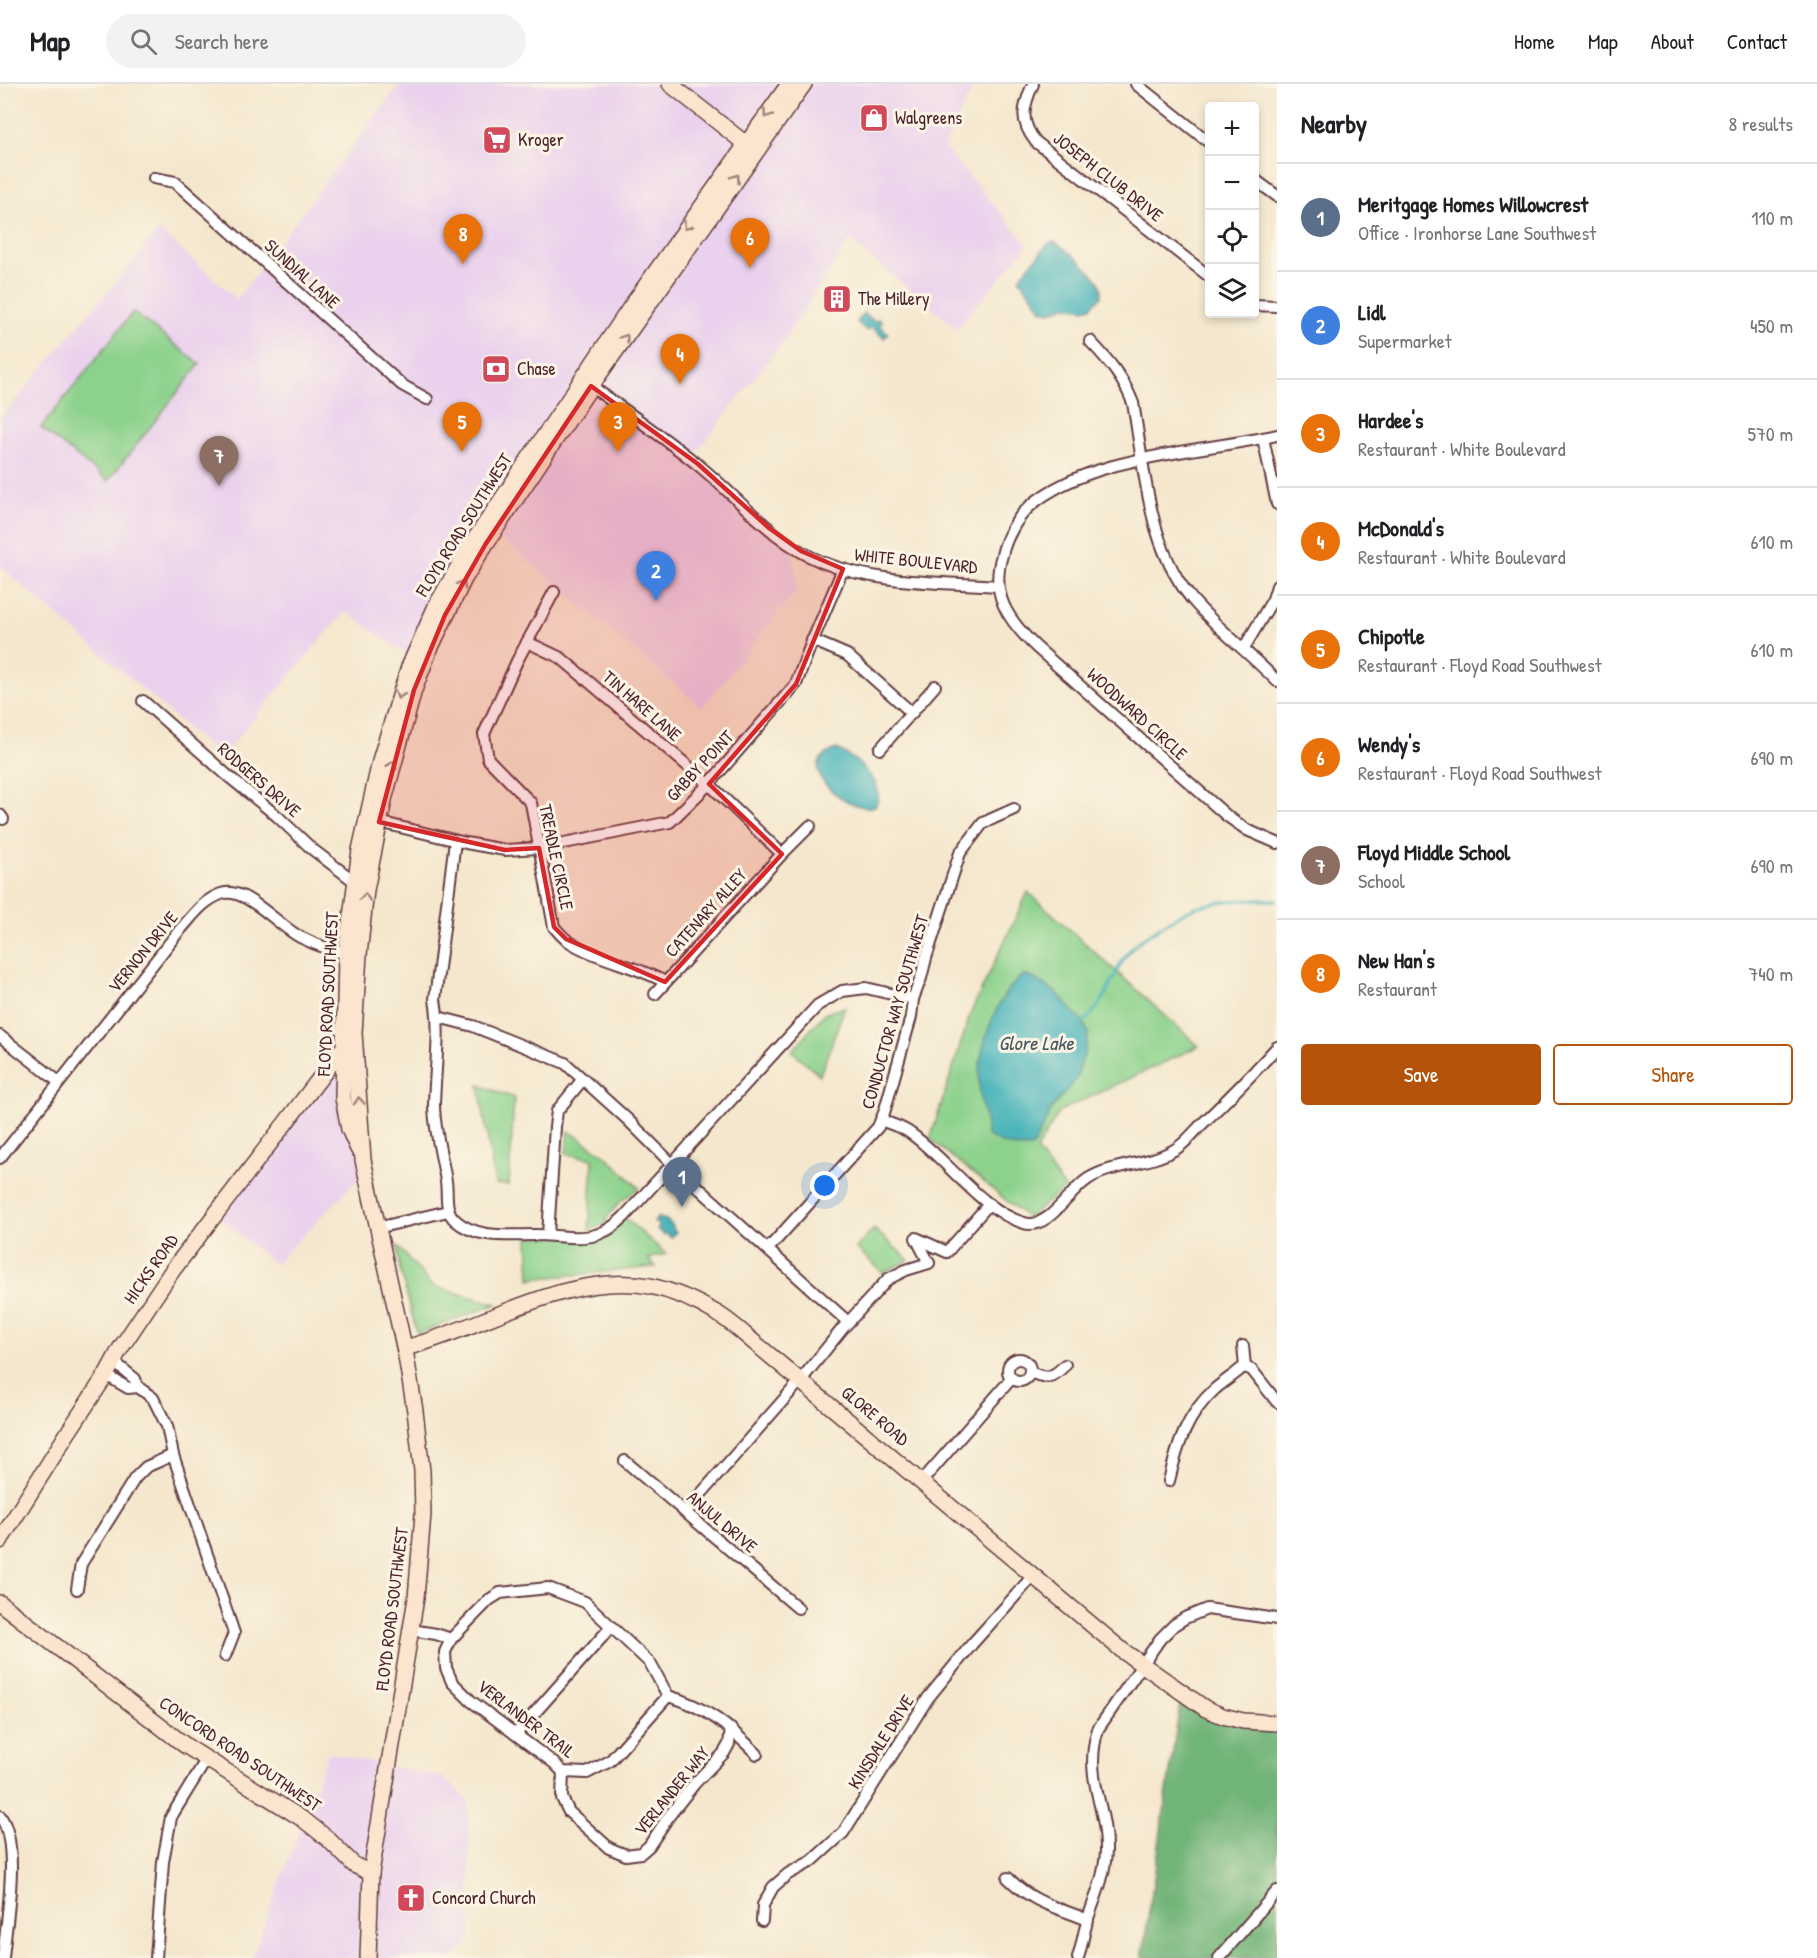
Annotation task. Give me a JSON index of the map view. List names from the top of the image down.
{
  "streets": {
    "main road": [
      "FLOYD ROAD SOUTHWEST",
      "HICKS ROAD",
      "GLORE ROAD",
      "CONCORD ROAD SOUTHWEST"
    ],
    "street": [
      "JOSEPH CLUB DRIVE",
      "SUNDIAL LANE",
      "WHITE BOULEVARD",
      "TIN HARE LANE",
      "WOODWARD CIRCLE",
      "GABBY POINT",
      "RODGERS DRIVE",
      "TREADLE CIRCLE",
      "CATENARY ALLEY",
      "VERNON DRIVE",
      "CONDUCTOR WAY SOUTHWEST",
      "ANJUL DRIVE",
      "VERLANDER TRAIL",
      "KINSDALE DRIVE",
      "VERLANDER WAY"
    ]
  },
  "crossings": [
    ["FLOYD ROAD SOUTHWEST", "WHITE BOULEVARD"],
    ["FLOYD ROAD SOUTHWEST", "GABBY POINT"],
    ["FLOYD ROAD SOUTHWEST", "RODGERS DRIVE"],
    ["FLOYD ROAD SOUTHWEST", "VERNON DRIVE"],
    ["FLOYD ROAD SOUTHWEST", "HICKS ROAD"],
    ["FLOYD ROAD SOUTHWEST", "GLORE ROAD"],
    ["FLOYD ROAD SOUTHWEST", "CONCORD ROAD SOUTHWEST"],
    ["WHITE BOULEVARD", "WOODWARD CIRCLE"],
    ["WHITE BOULEVARD", "GABBY POINT"],
    ["TIN HARE LANE", "GABBY POINT"],
    ["TIN HARE LANE", "TREADLE CIRCLE"],
    ["TIN HARE LANE", "CATENARY ALLEY"],
    ["GABBY POINT", "TREADLE CIRCLE"],
    ["TREADLE CIRCLE", "CATENARY ALLEY"],
    ["GLORE ROAD", "KINSDALE DRIVE"],
    ["VERLANDER TRAIL", "VERLANDER WAY"]
  ],
  "water": ["Glore Lake"],
  "places": {
    "shop": ["Walgreens"],
    "supermarket": ["Kroger"],
    "building": ["The Millery"],
    "bank": ["Chase"],
    "church": ["Concord Church"]
  },
  "page": {
    "header": "Map",
    "search": "Search here",
    "nav": [
      "Home",
      "Map",
      "About",
      "Contact"
    ],
    "heading": ["Nearby", "8 results"],
    "map_buttons": ["+", "−"],
    "list": [
      {
        "mark": "1",
        "name": "Meritgage Homes Willowcrest",
        "note": "Office · Ironhorse Lane Southwest",
        "value": "110 m"
      },
      {
        "mark": "2",
        "name": "Lidl",
        "note": "Supermarket",
        "value": "450 m"
      },
      {
        "mark": "3",
        "name": "Hardee's",
        "note": "Restaurant · White Boulevard",
        "value": "570 m"
      },
      {
        "mark": "4",
        "name": "McDonald's",
        "note": "Restaurant · White Boulevard",
        "value": "610 m"
      },
      {
        "mark": "5",
        "name": "Chipotle",
        "note": "Restaurant · Floyd Road Southwest",
        "value": "610 m"
      },
      {
        "mark": "6",
        "name": "Wendy's",
        "note": "Restaurant · Floyd Road Southwest",
        "value": "690 m"
      },
      {
        "mark": "7",
        "name": "Floyd Middle School",
        "note": "School",
        "value": "690 m"
      },
      {
        "mark": "8",
        "name": "New Han's",
        "note": "Restaurant",
        "value": "740 m"
      }
    ],
    "pins": [
      "8",
      "6",
      "4",
      "3",
      "5",
      "7",
      "2",
      "1"
    ],
    "buttons": ["Save", "Share"]
  }
}
